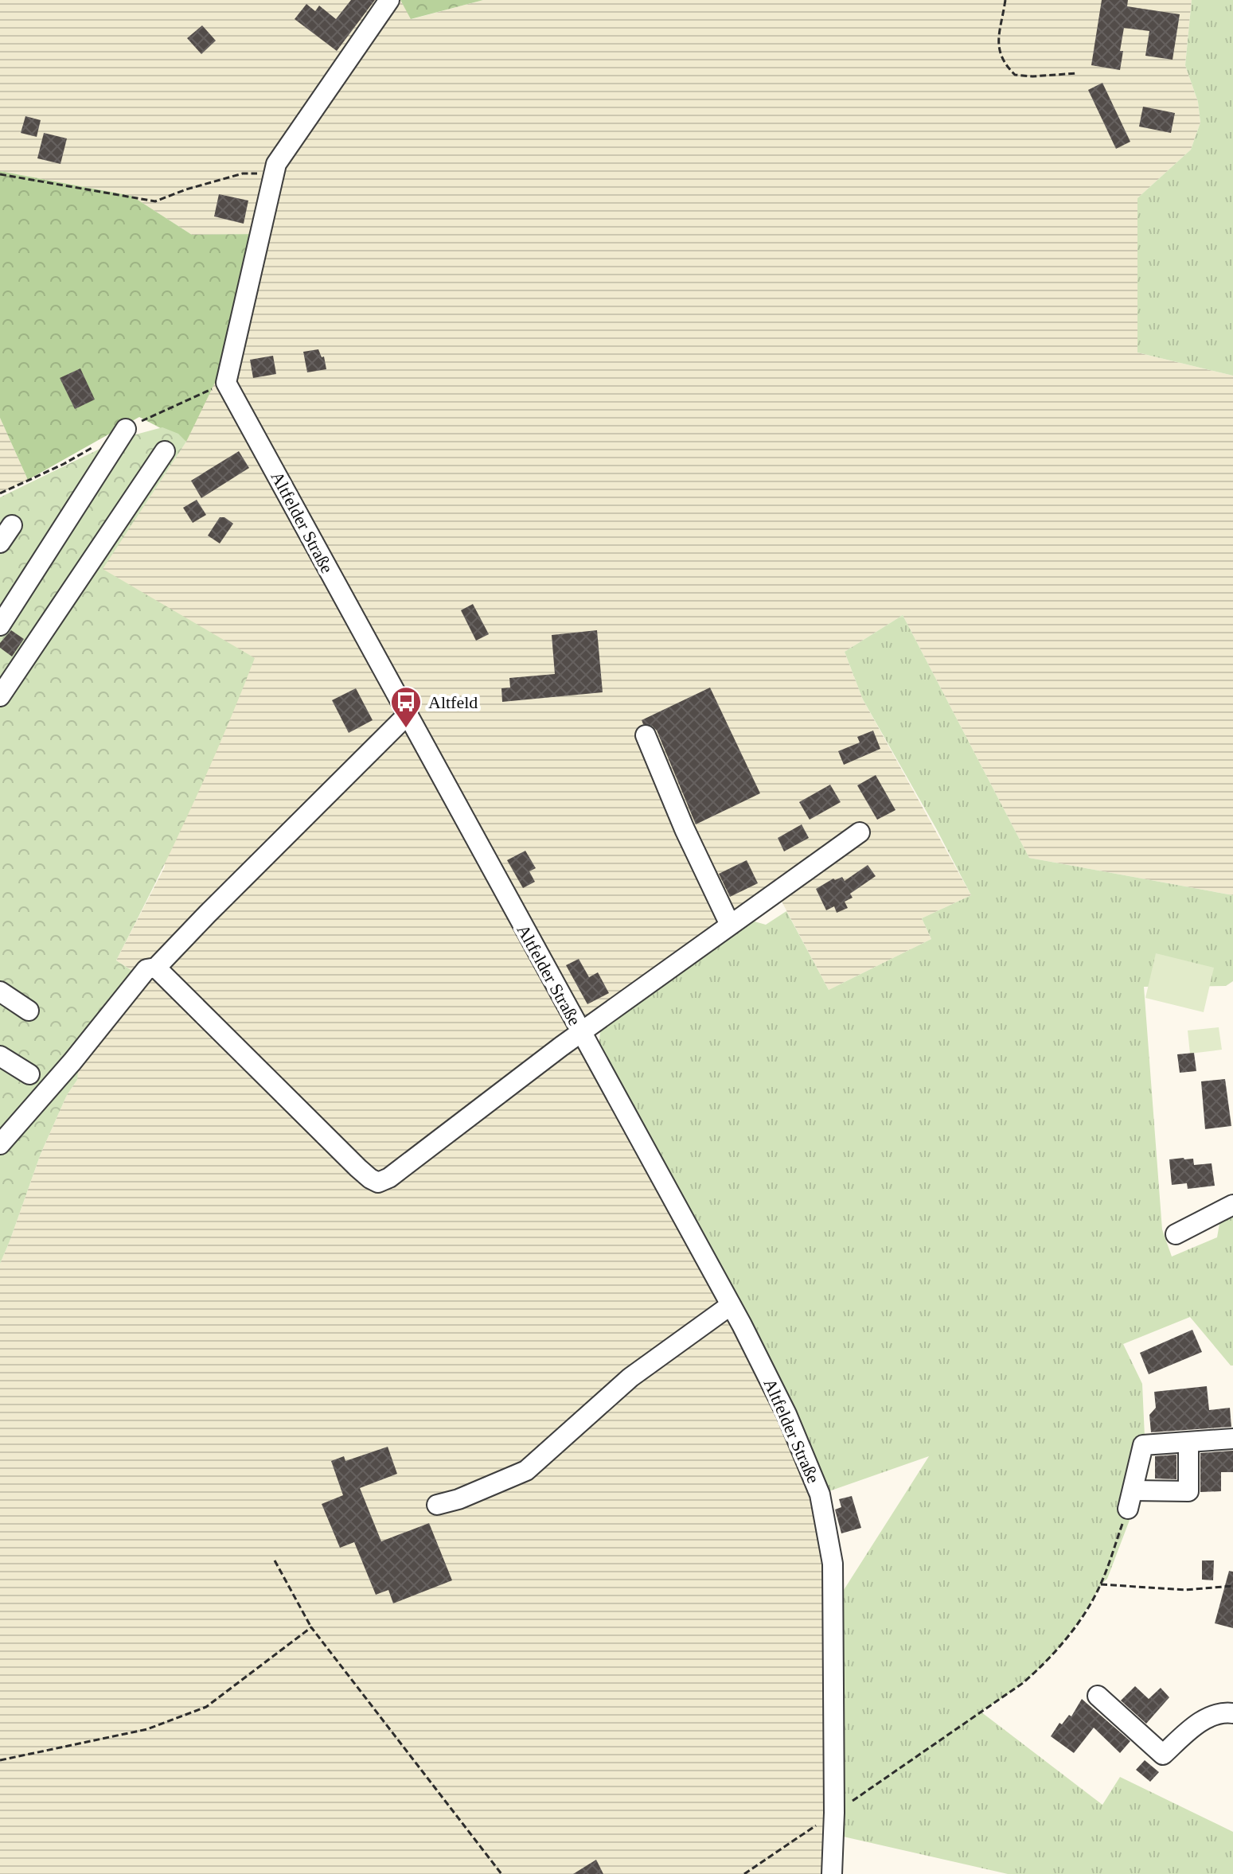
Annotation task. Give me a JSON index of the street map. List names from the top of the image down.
{
  "streets": {
    "street": ["Altfelder Straße"]
  },
  "places": {
    "bus stop": ["Altfeld"]
  }
}
